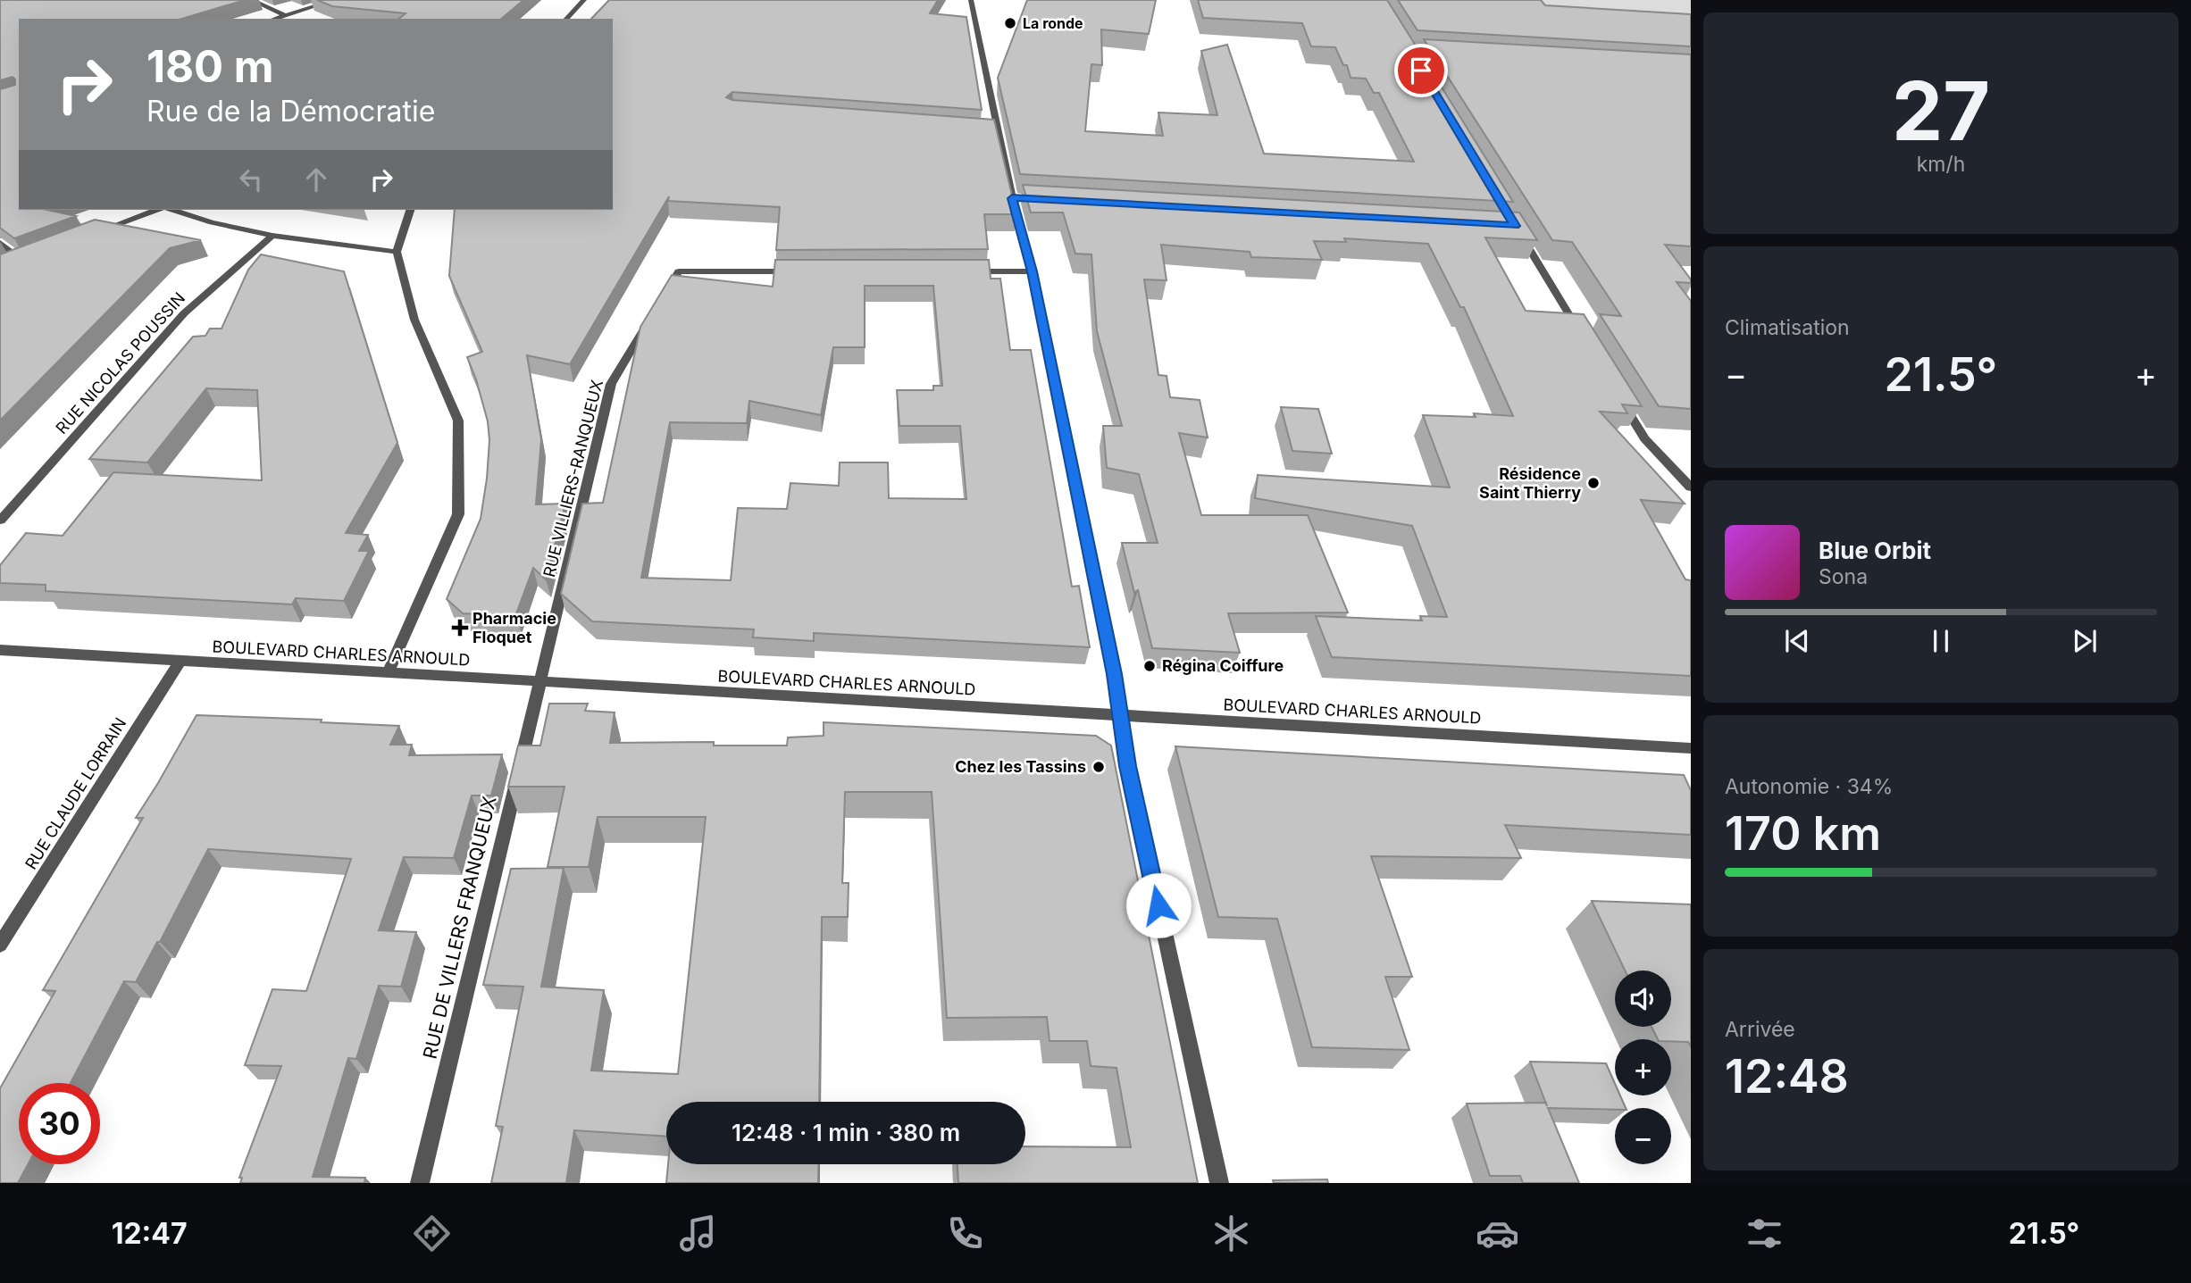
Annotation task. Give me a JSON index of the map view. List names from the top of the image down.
{
  "streets": {
    "street": [
      "RUE NICOLAS POUSSIN",
      "RUE VILLIERS-RANQUEUX",
      "BOULEVARD CHARLES ARNOULD",
      "RUE CLAUDE LORRAIN",
      "RUE DE VILLERS FRANQUEUX"
    ]
  },
  "crossings": [
    ["RUE VILLIERS-RANQUEUX", "BOULEVARD CHARLES ARNOULD"],
    ["RUE VILLIERS-RANQUEUX", "RUE DE VILLERS FRANQUEUX"],
    ["BOULEVARD CHARLES ARNOULD", "RUE CLAUDE LORRAIN"],
    ["BOULEVARD CHARLES ARNOULD", "RUE DE VILLERS FRANQUEUX"]
  ],
  "places": {
    "other": [
      "La ronde",
      "Résidence Saint Thierry",
      "Régina Coiffure",
      "Chez les Tassins"
    ],
    "health": ["Pharmacie Floquet"]
  },
  "page": {
    "tile": [
      ["27", "km/h"],
      "Climatisation",
      ["Autonomie · 34%", "170 km"],
      ["Arrivée", "12:48"]
    ],
    "turn": ["180 m", "Rue de la Démocratie"],
    "heat": ["−", "21.5°", "+"],
    "song": ["Blue Orbit", "Sona"],
    "map_buttons": ["+", "−"],
    "limit": "30",
    "trip": "12:48 · 1 min · 380 m",
    "tabs": ["12:47", "21.5°"]
  }
}
